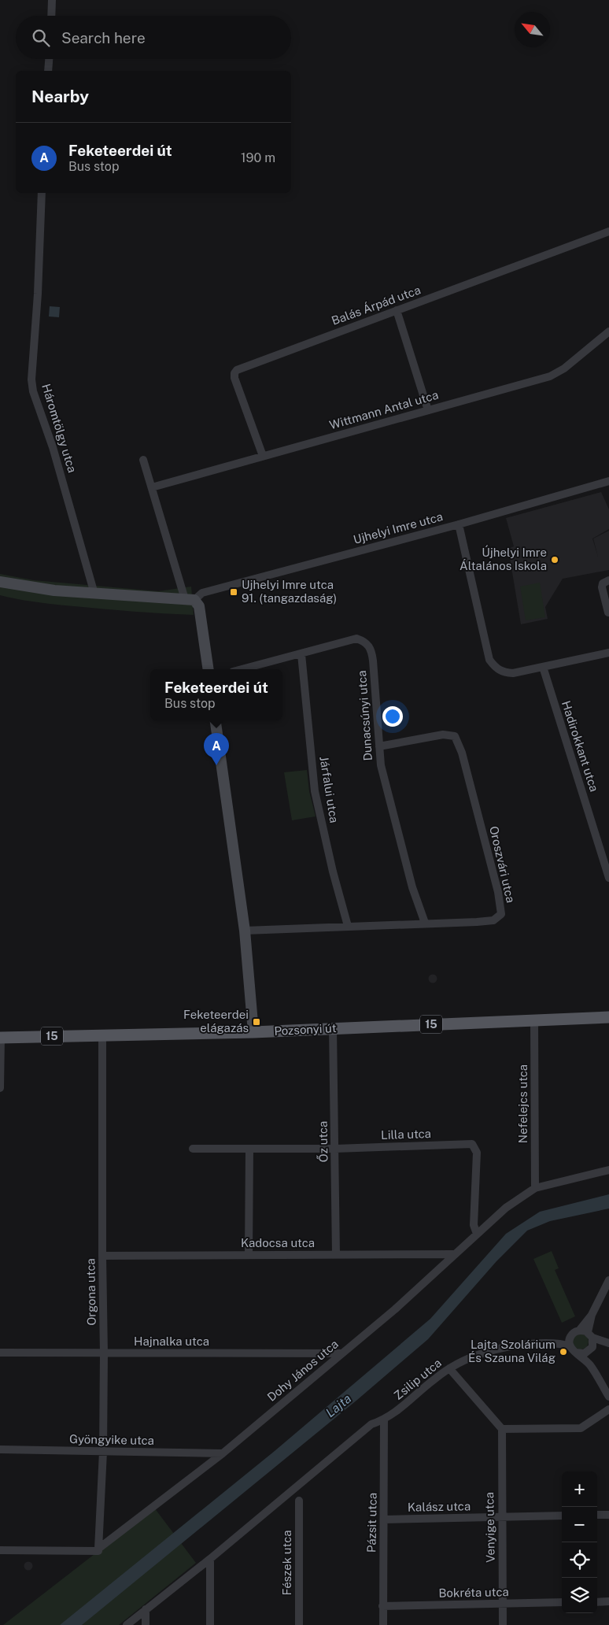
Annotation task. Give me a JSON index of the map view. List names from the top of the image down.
{
  "streets": {
    "main road": ["15", "Pozsonyi út"],
    "street": [
      "Balás Árpád utca",
      "Wittmann Antal utca",
      "Háromtölgy utca",
      "Ujhelyi Imre utca",
      "Dunacsúnyi utca",
      "Hadirokkant utca",
      "Járfalui utca",
      "Oroszvári utca",
      "Nefelejcs utca",
      "Lilla utca",
      "Őz utca",
      "Kadocsa utca",
      "Orgona utca",
      "Hajnalka utca",
      "Dohy János utca",
      "Zsilip utca",
      "Gyöngyike utca",
      "Kalász utca",
      "Pázsit utca",
      "Venyige utca",
      "Fészek utca",
      "Bokréta utca"
    ]
  },
  "crossings": [
    ["Balás Árpád utca", "Wittmann Antal utca"],
    ["Dunacsúnyi utca", "Járfalui utca"],
    ["Dunacsúnyi utca", "Oroszvári utca"],
    ["Járfalui utca", "Oroszvári utca"],
    ["Pozsonyi út", "Nefelejcs utca"],
    ["Pozsonyi út", "Őz utca"],
    ["Pozsonyi út", "Orgona utca"],
    ["Nefelejcs utca", "Dohy János utca"],
    ["Lilla utca", "Őz utca"],
    ["Lilla utca", "Dohy János utca"],
    ["Őz utca", "Kadocsa utca"],
    ["Kadocsa utca", "Orgona utca"],
    ["Kadocsa utca", "Dohy János utca"],
    ["Orgona utca", "Hajnalka utca"],
    ["Orgona utca", "Dohy János utca"],
    ["Orgona utca", "Gyöngyike utca"],
    ["Hajnalka utca", "Dohy János utca"],
    ["Dohy János utca", "Gyöngyike utca"],
    ["Zsilip utca", "Pázsit utca"],
    ["Kalász utca", "Pázsit utca"],
    ["Kalász utca", "Venyige utca"],
    ["Pázsit utca", "Bokréta utca"],
    ["Venyige utca", "Bokréta utca"]
  ],
  "water": ["Lajta"],
  "places": {
    "other": ["Újhelyi Imre Általános Iskola", "Lajta Szolárium És Szauna Világ"],
    "transit": ["Ujhelyi Imre utca 91. (tangazdaság)", "Feketeerdei elágazás"]
  },
  "north": "top left",
  "page": {
    "search": "Search here",
    "heading": "Nearby",
    "list": [
      {
        "mark": "A",
        "name": "Feketeerdei út",
        "note": "Bus stop",
        "value": "190 m"
      }
    ],
    "popup": ["Feketeerdei út", "Bus stop"],
    "pins": "A",
    "map_buttons": ["+", "−"]
  }
}
